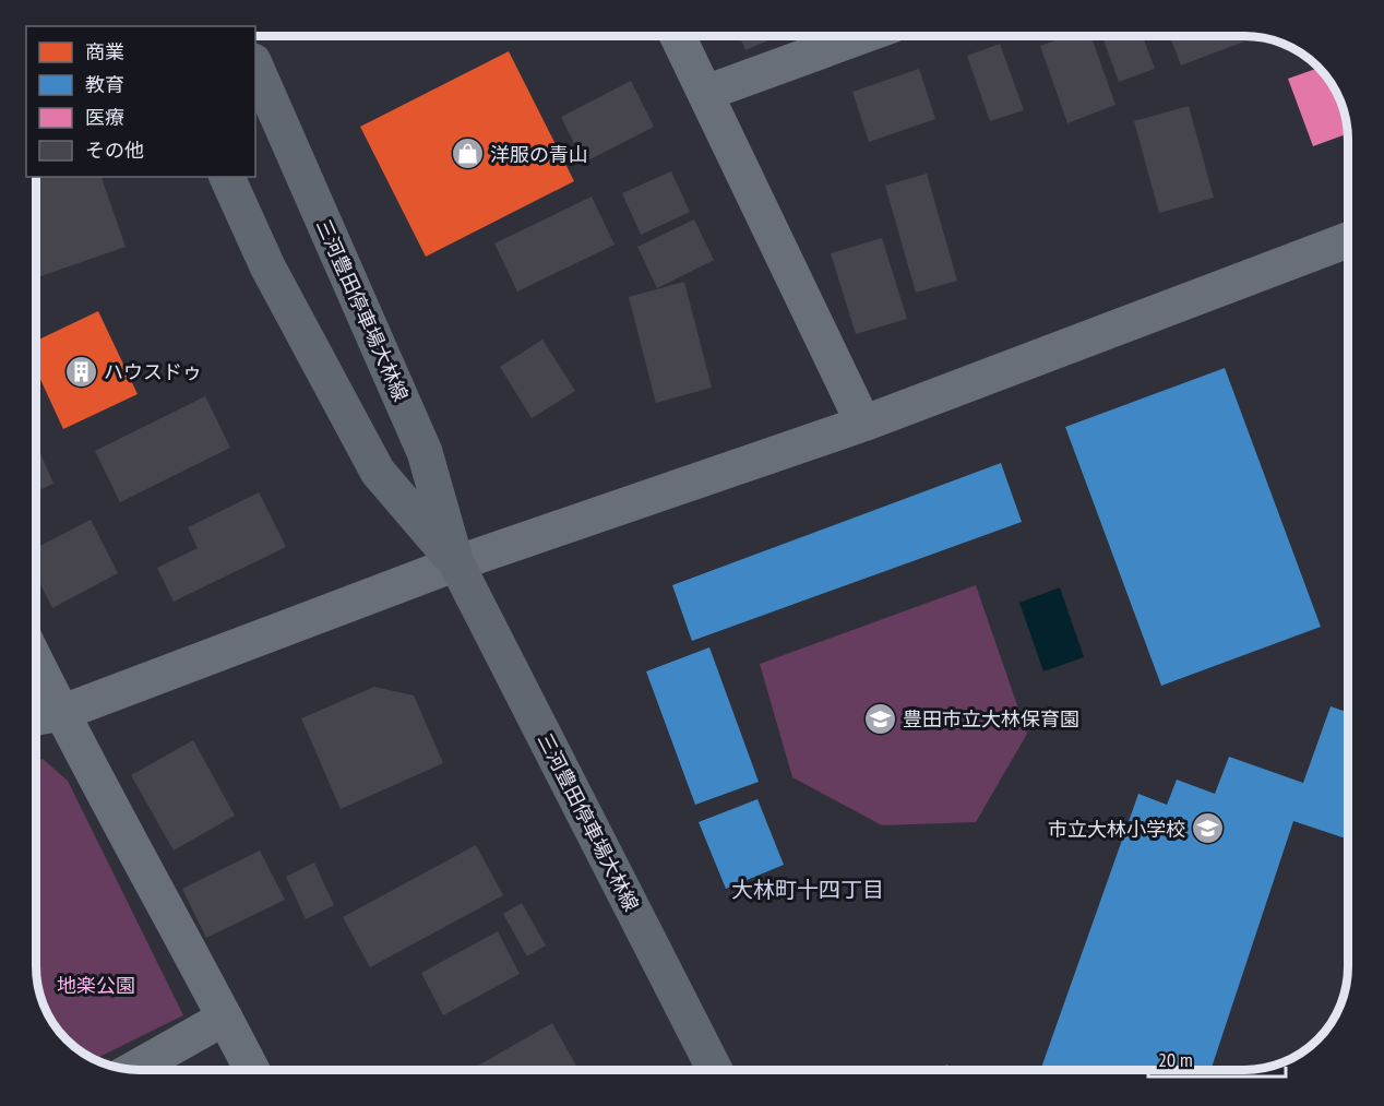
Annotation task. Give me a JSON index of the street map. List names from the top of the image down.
{
  "streets": {
    "main road": ["三河豊田停車場大林線"]
  },
  "districts": ["大林町十四丁目"],
  "parks": ["地楽公園"],
  "places": {
    "shop": ["洋服の青山"],
    "building": ["ハウスドゥ"],
    "school or university": ["豊田市立大林保育園", "市立大林小学校"]
  },
  "legend": [
    "商業",
    "教育",
    "医療",
    "その他"
  ],
  "scale_bar": "20 m"
}
